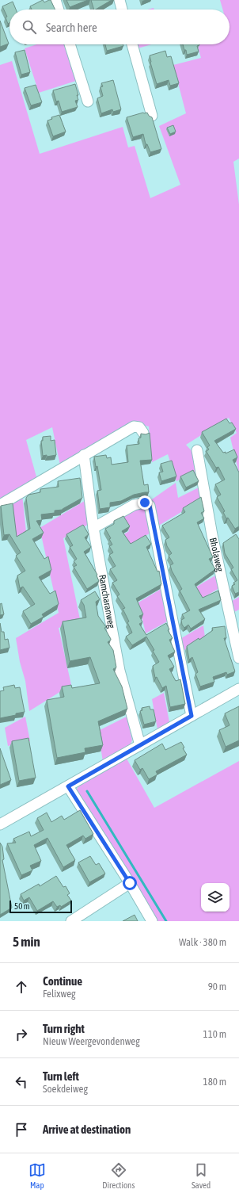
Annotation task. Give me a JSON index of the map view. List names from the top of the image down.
{
  "streets": {
    "street": ["Bholaweg", "Ramcharanweg"]
  },
  "scale_bar": "50 m",
  "page": {
    "search": "Search here",
    "scale": "50 m",
    "heading": ["5 min", "Walk · 380 m"],
    "list": [
      ["Continue", "Felixweg", "90 m"],
      ["Turn right", "Nieuw Weergevondenweg", "110 m"],
      ["Turn left", "Soekdeiweg", "180 m"],
      "Arrive at destination"
    ],
    "nav": ["Map", "Directions", "Saved"]
  }
}
